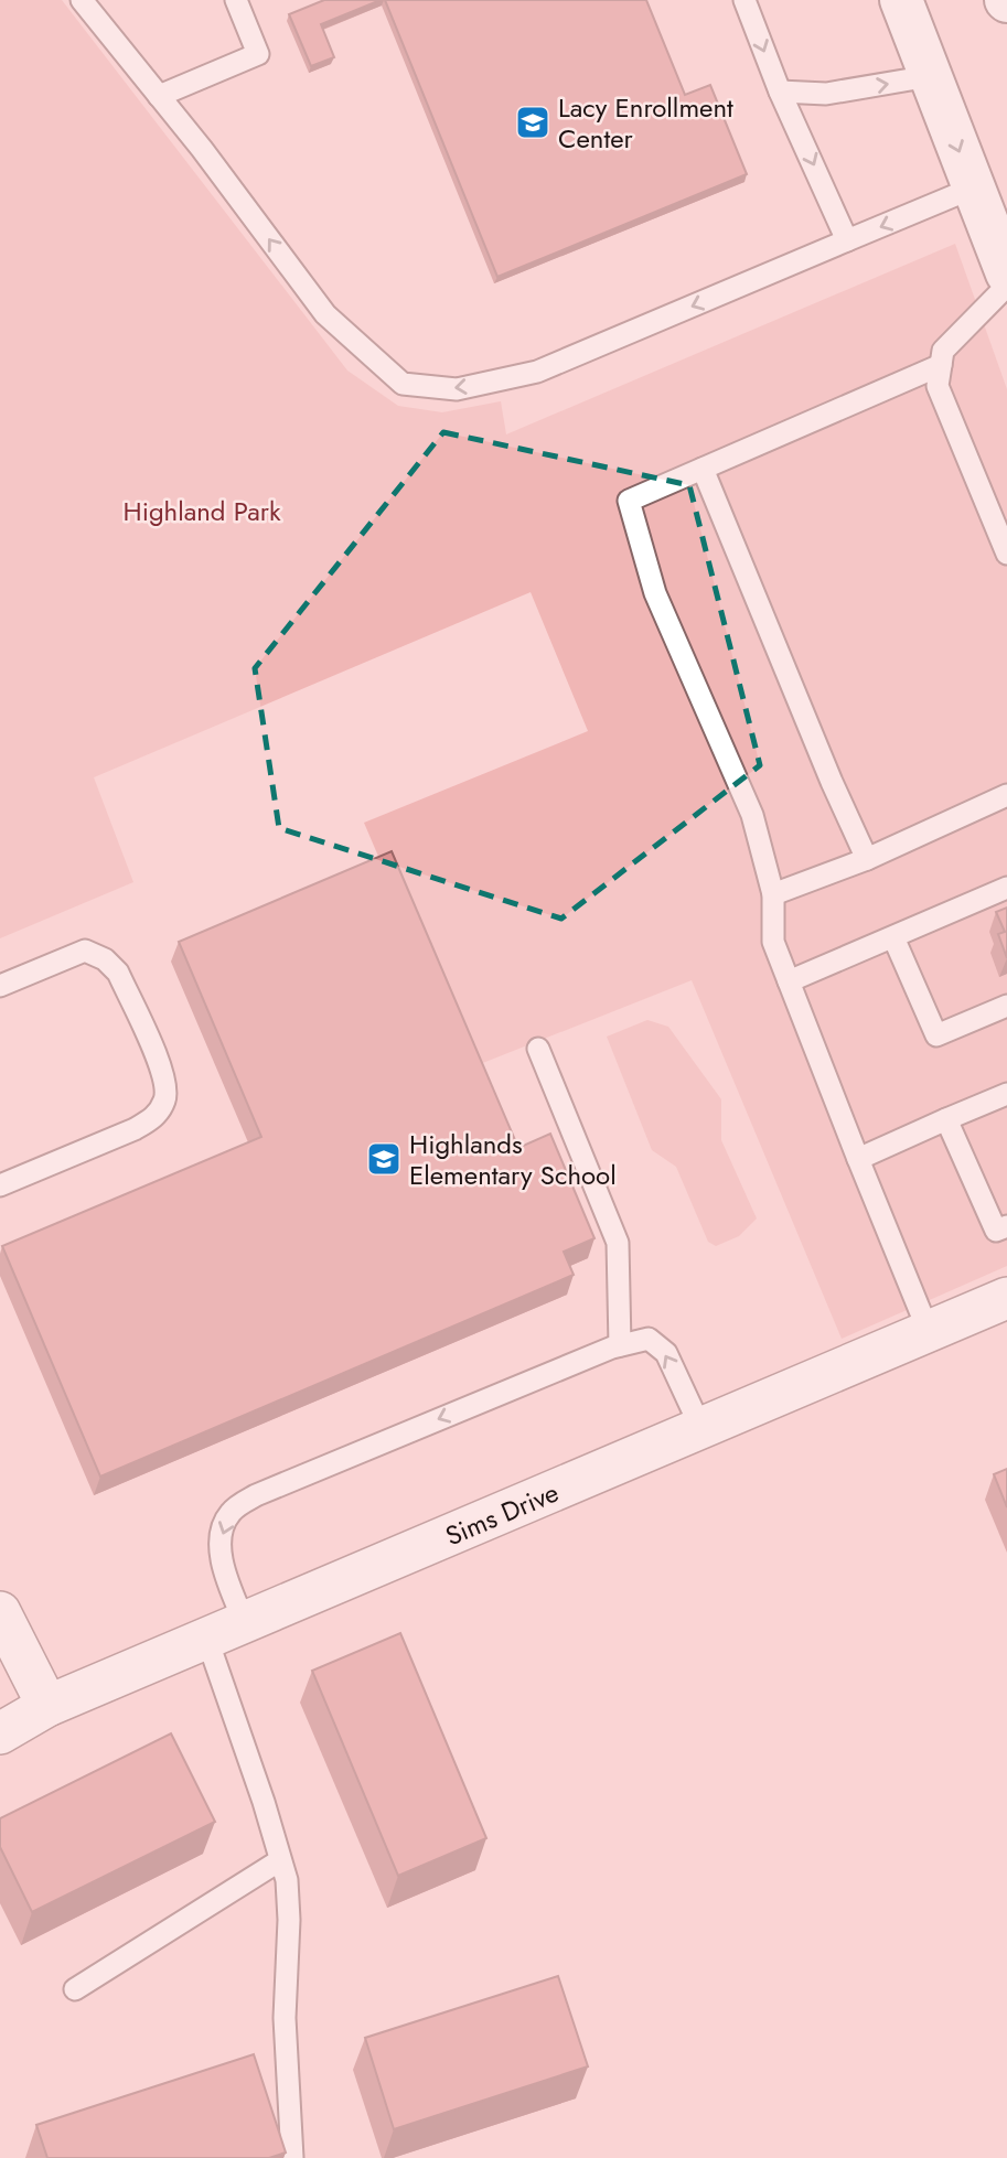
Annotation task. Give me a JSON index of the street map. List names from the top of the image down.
{
  "streets": {
    "street": ["Sims Drive"]
  },
  "parks": ["Highland Park"],
  "places": {
    "school or university": ["Lacy Enrollment Center", "Highlands Elementary School"]
  }
}
